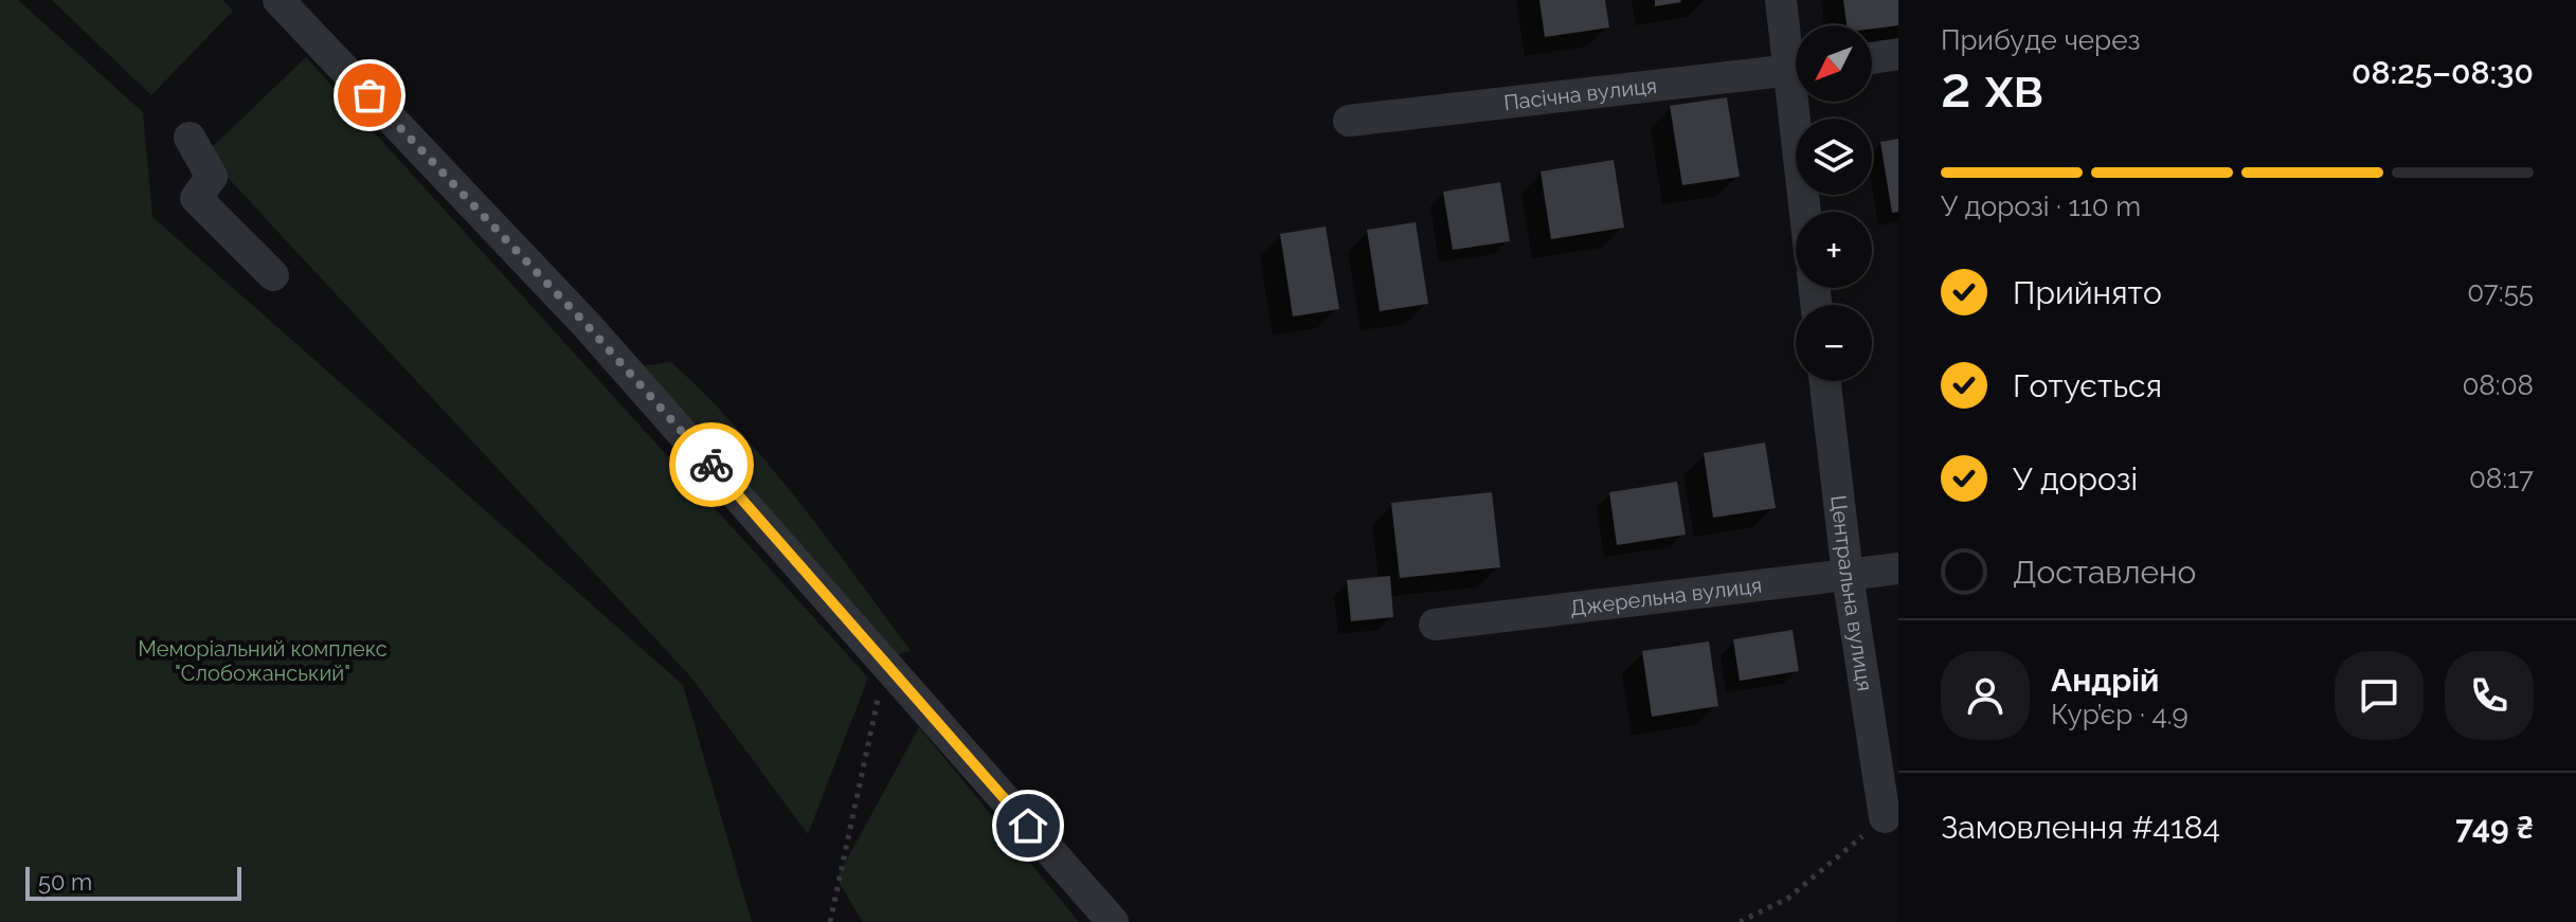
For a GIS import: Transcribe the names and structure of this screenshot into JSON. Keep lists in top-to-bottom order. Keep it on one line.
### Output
{"streets":{"street":["Пасічна вулиця","Центральна вулиця","Джерельна вулиця"]},"crossings":[["Центральна вулиця","Джерельна вулиця"]],"parks":["Меморіальний комплекс \"Слобожанський\""],"scale_bar":"50 m","north":"bottom left","page":{"heading":["2 хв","Прибуде через","08:25–08:30"],"panel":["Андрій","Кур’єр · 4.9","Замовлення #4184","749 ₴"],"map_buttons":["+","−"],"bar":"У дорозі · 110 m","list":[["Прийнято","07:55"],["Готується","08:08"],["У дорозі","08:17"],"Доставлено"],"scale":"50 m"}}
